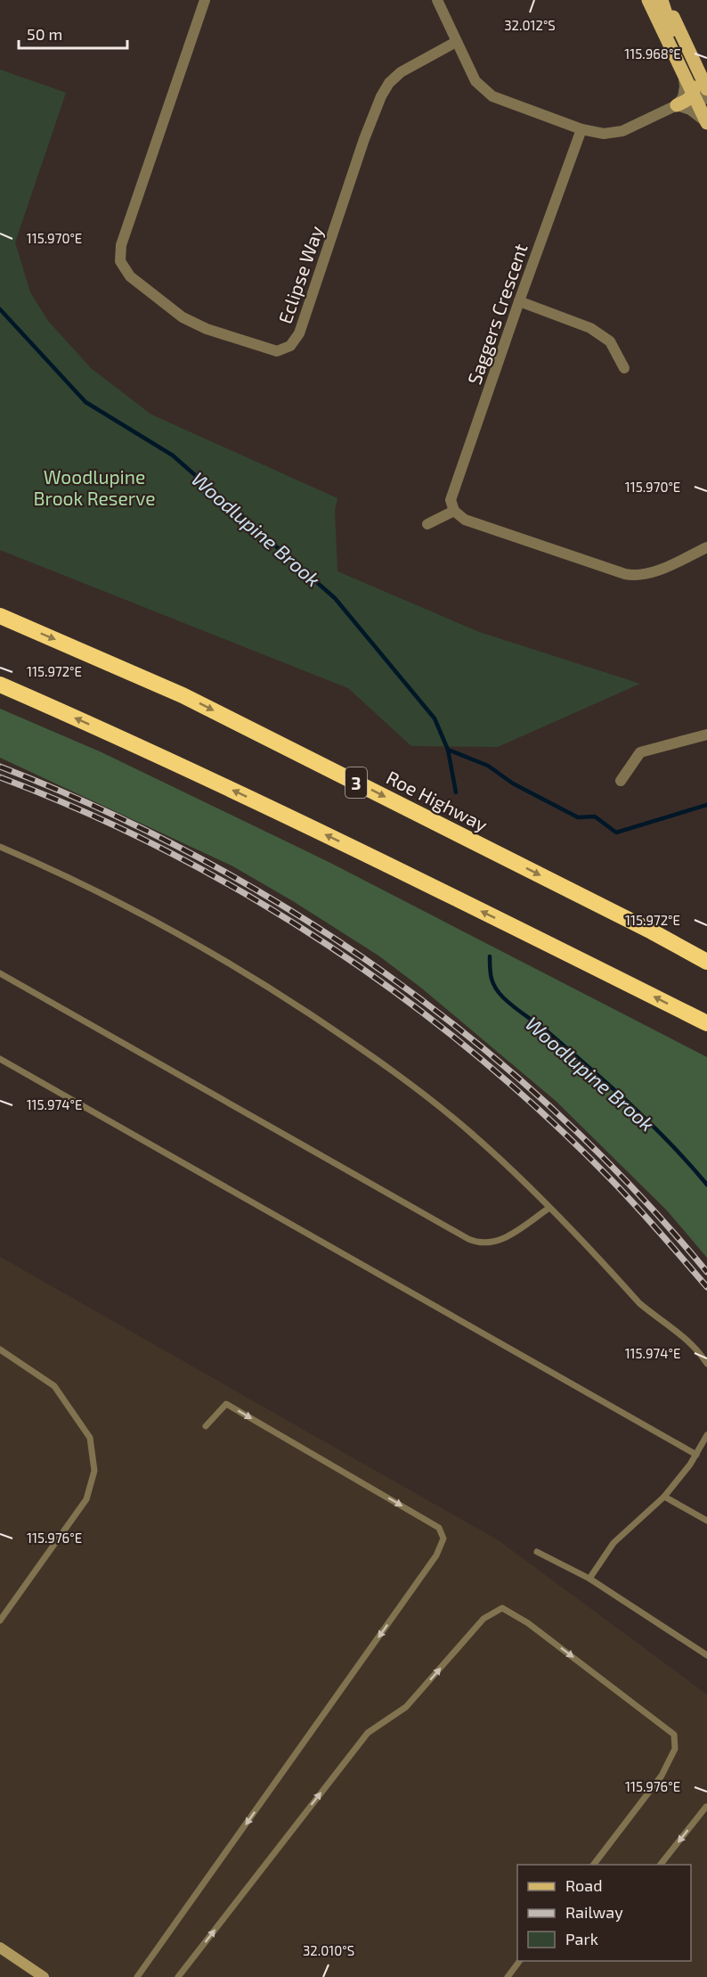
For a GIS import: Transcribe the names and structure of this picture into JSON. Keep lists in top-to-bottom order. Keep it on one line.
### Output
{"streets":{"highway":["3","Roe Highway"],"street":["Eclipse Way","Saggers Crescent"]},"water":["Woodlupine Brook"],"parks":["Woodlupine Brook Reserve"],"legend":["Road","Railway","Park"],"scale_bar":"50 m","coordinates":["32.012°S","115.968°E","115.970°E","115.972°E","115.974°E","115.976°E","32.010°S"]}
